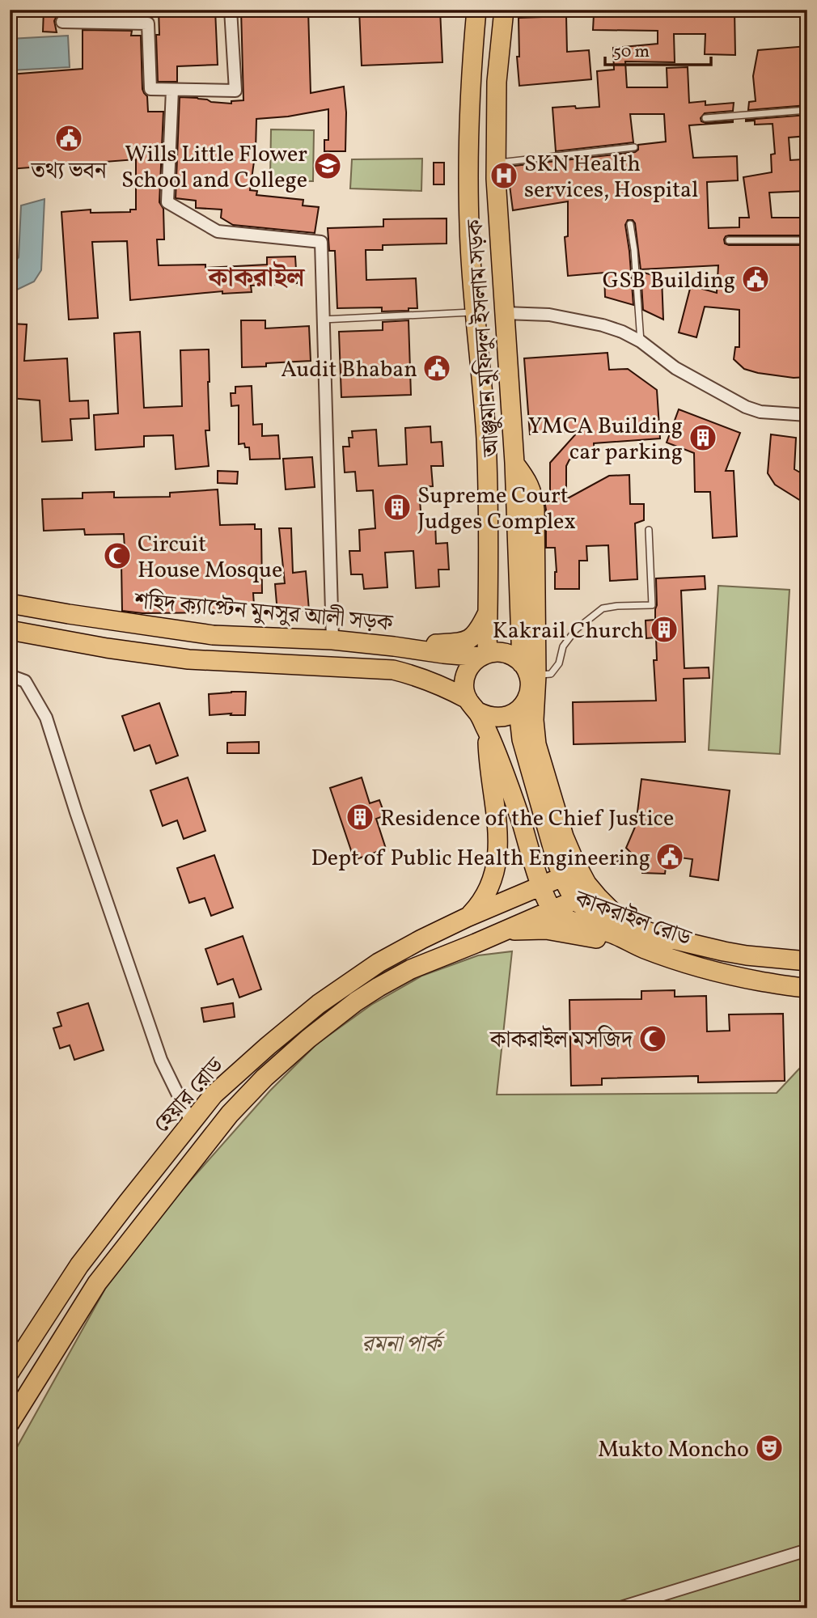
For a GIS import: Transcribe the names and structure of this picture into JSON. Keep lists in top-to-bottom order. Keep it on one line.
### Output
{"streets":{"main road":["আঞ্জুমান মুফিদুল ইসলাম সড়ক","শহিদ ক্যাপ্টেন মুনসুর আলী সড়ক","কাকরাইল রোড","হেয়ার রোড"]},"crossings":[["আঞ্জুমান মুফিদুল ইসলাম সড়ক","শহিদ ক্যাপ্টেন মুনসুর আলী সড়ক"],["আঞ্জুমান মুফিদুল ইসলাম সড়ক","কাকরাইল রোড"],["শহিদ ক্যাপ্টেন মুনসুর আলী সড়ক","কাকরাইল রোড"],["কাকরাইল রোড","হেয়ার রোড"]],"districts":["কাকরাইল"],"parks":["রমনা পার্ক"],"places":{"public building":["তথ্য ভবন","GSB Building","Audit Bhaban","Dept of Public Health Engineering"],"school or university":["Wills Little Flower School and College"],"hospital":["SKN Health services, Hospital"],"building":["YMCA Building car parking","Supreme Court Judges Complex","Kakrail Church","Residence of the Chief Justice"],"mosque":["Circuit House Mosque","কাকরাইল মসজিদ"],"theatre":["Mukto Moncho"]},"scale_bar":"50 m"}
